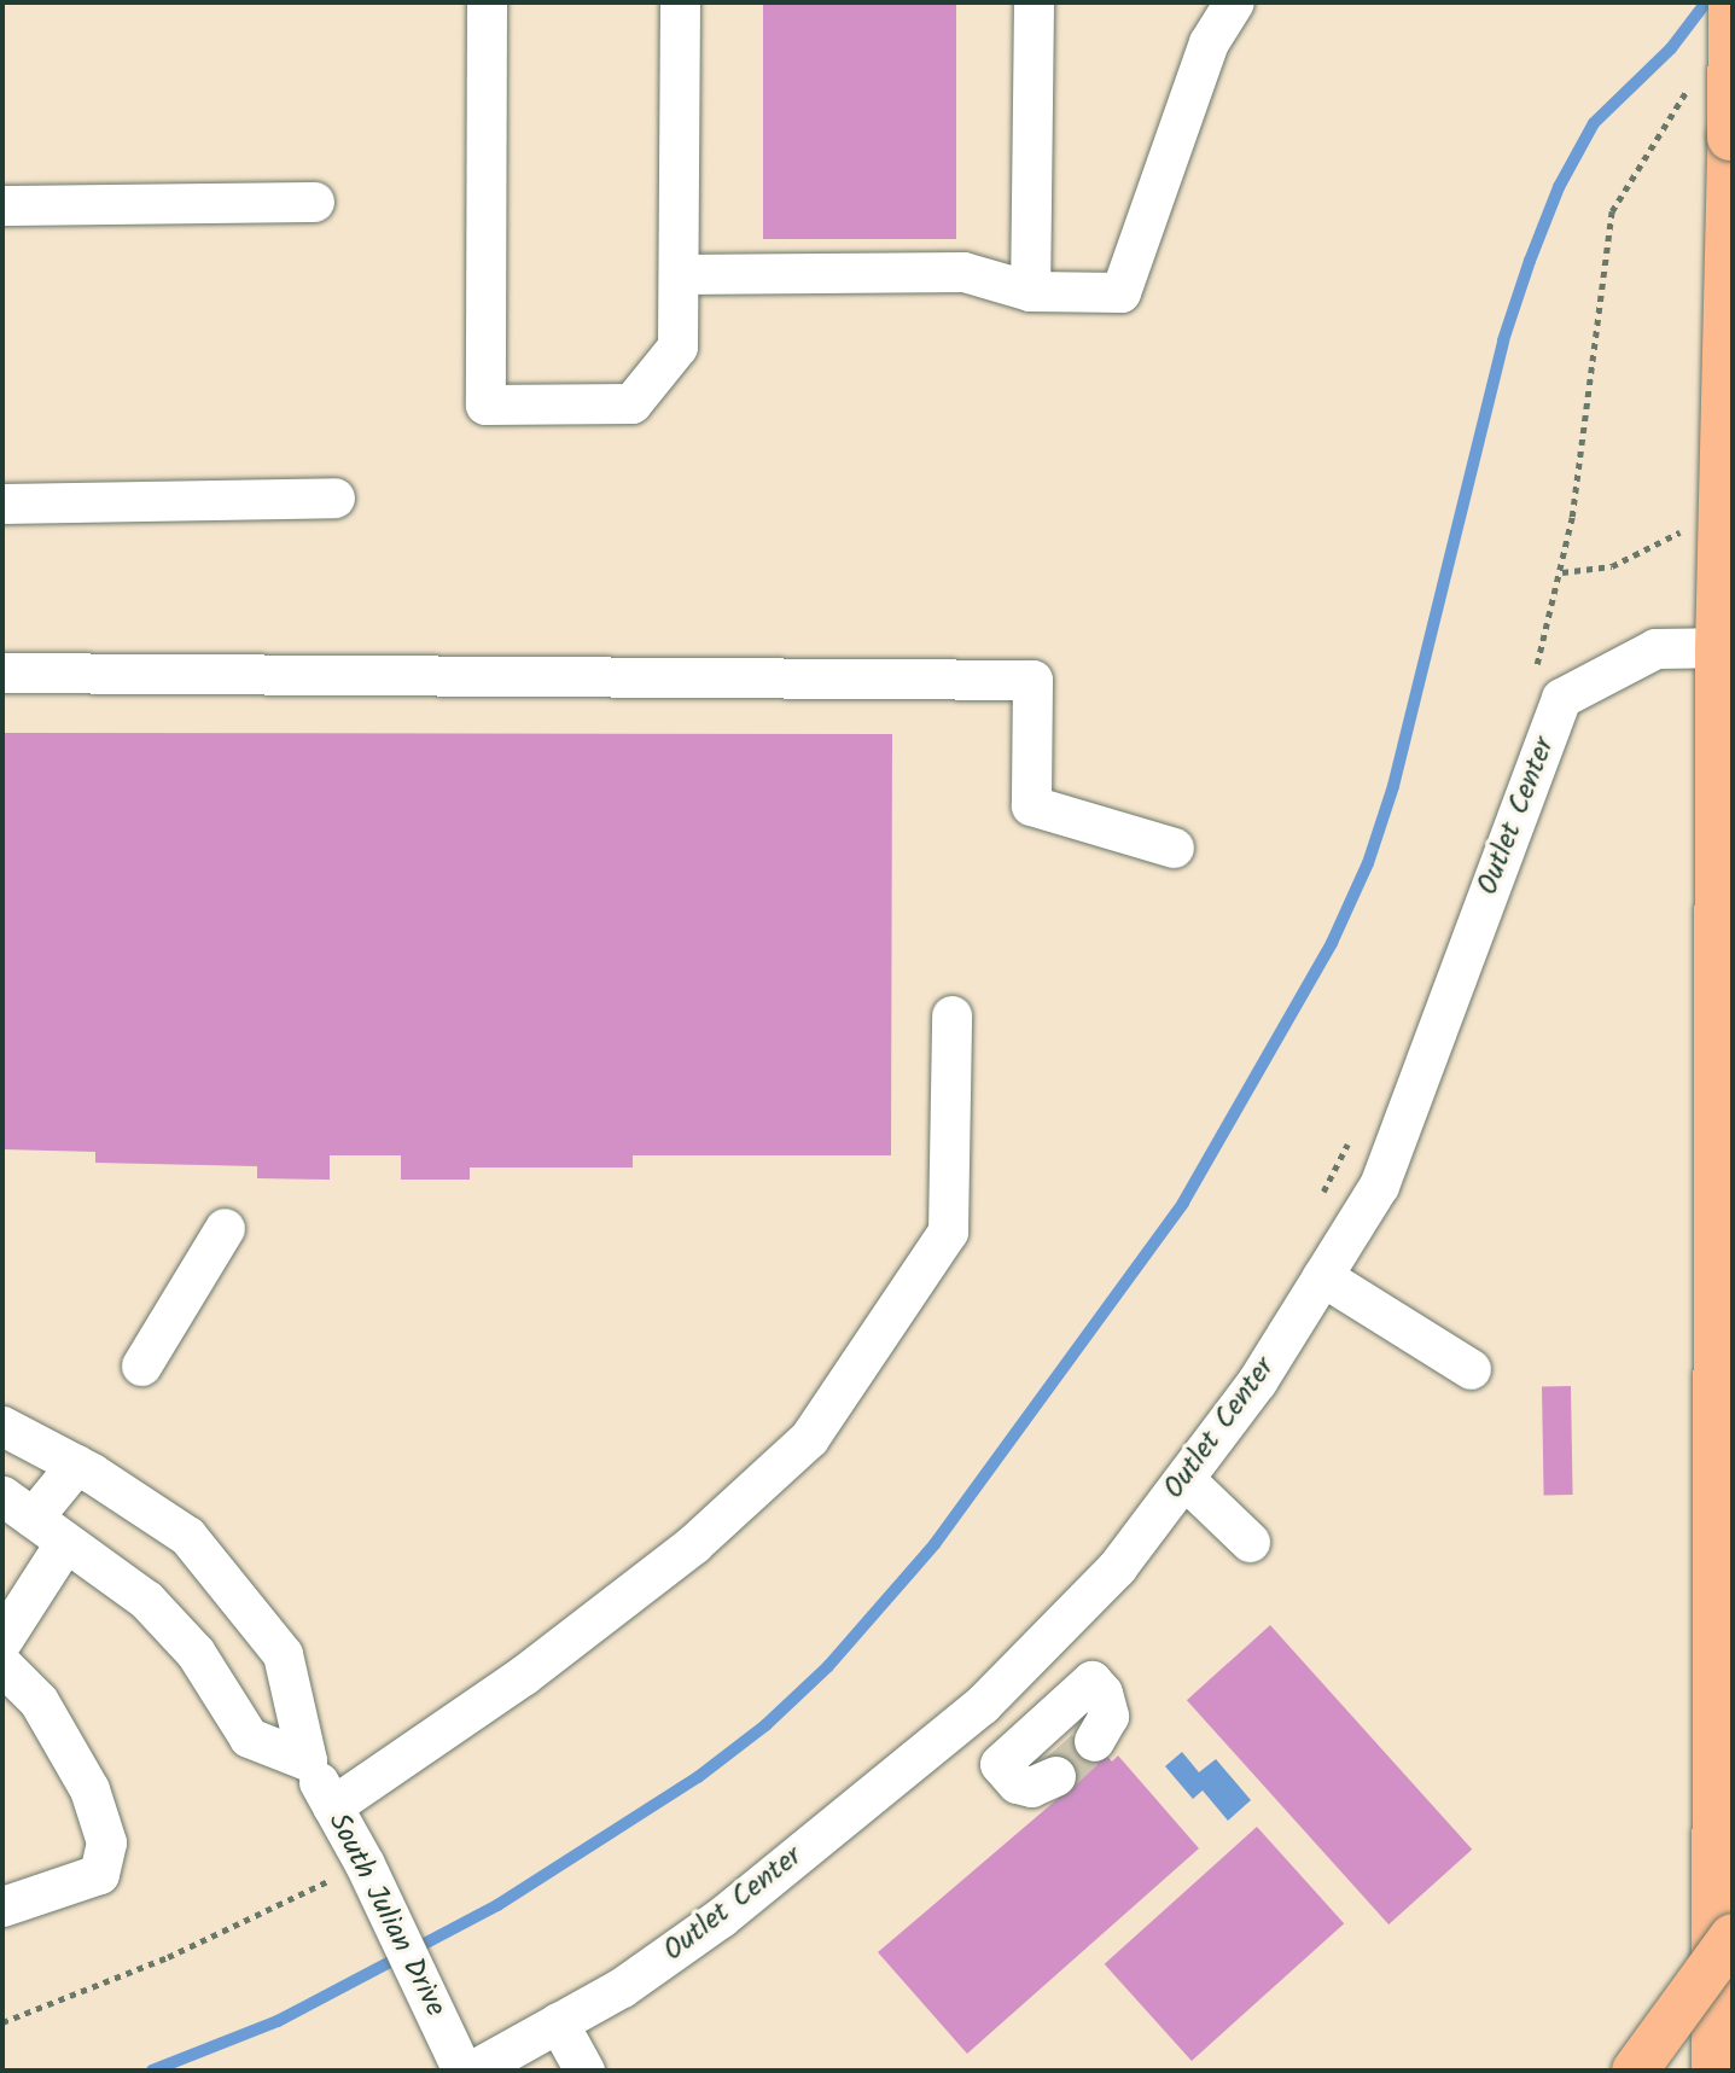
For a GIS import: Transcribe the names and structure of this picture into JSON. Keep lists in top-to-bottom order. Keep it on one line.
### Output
{"streets":{"street":["Outlet Center","South Julian Drive"]}}
